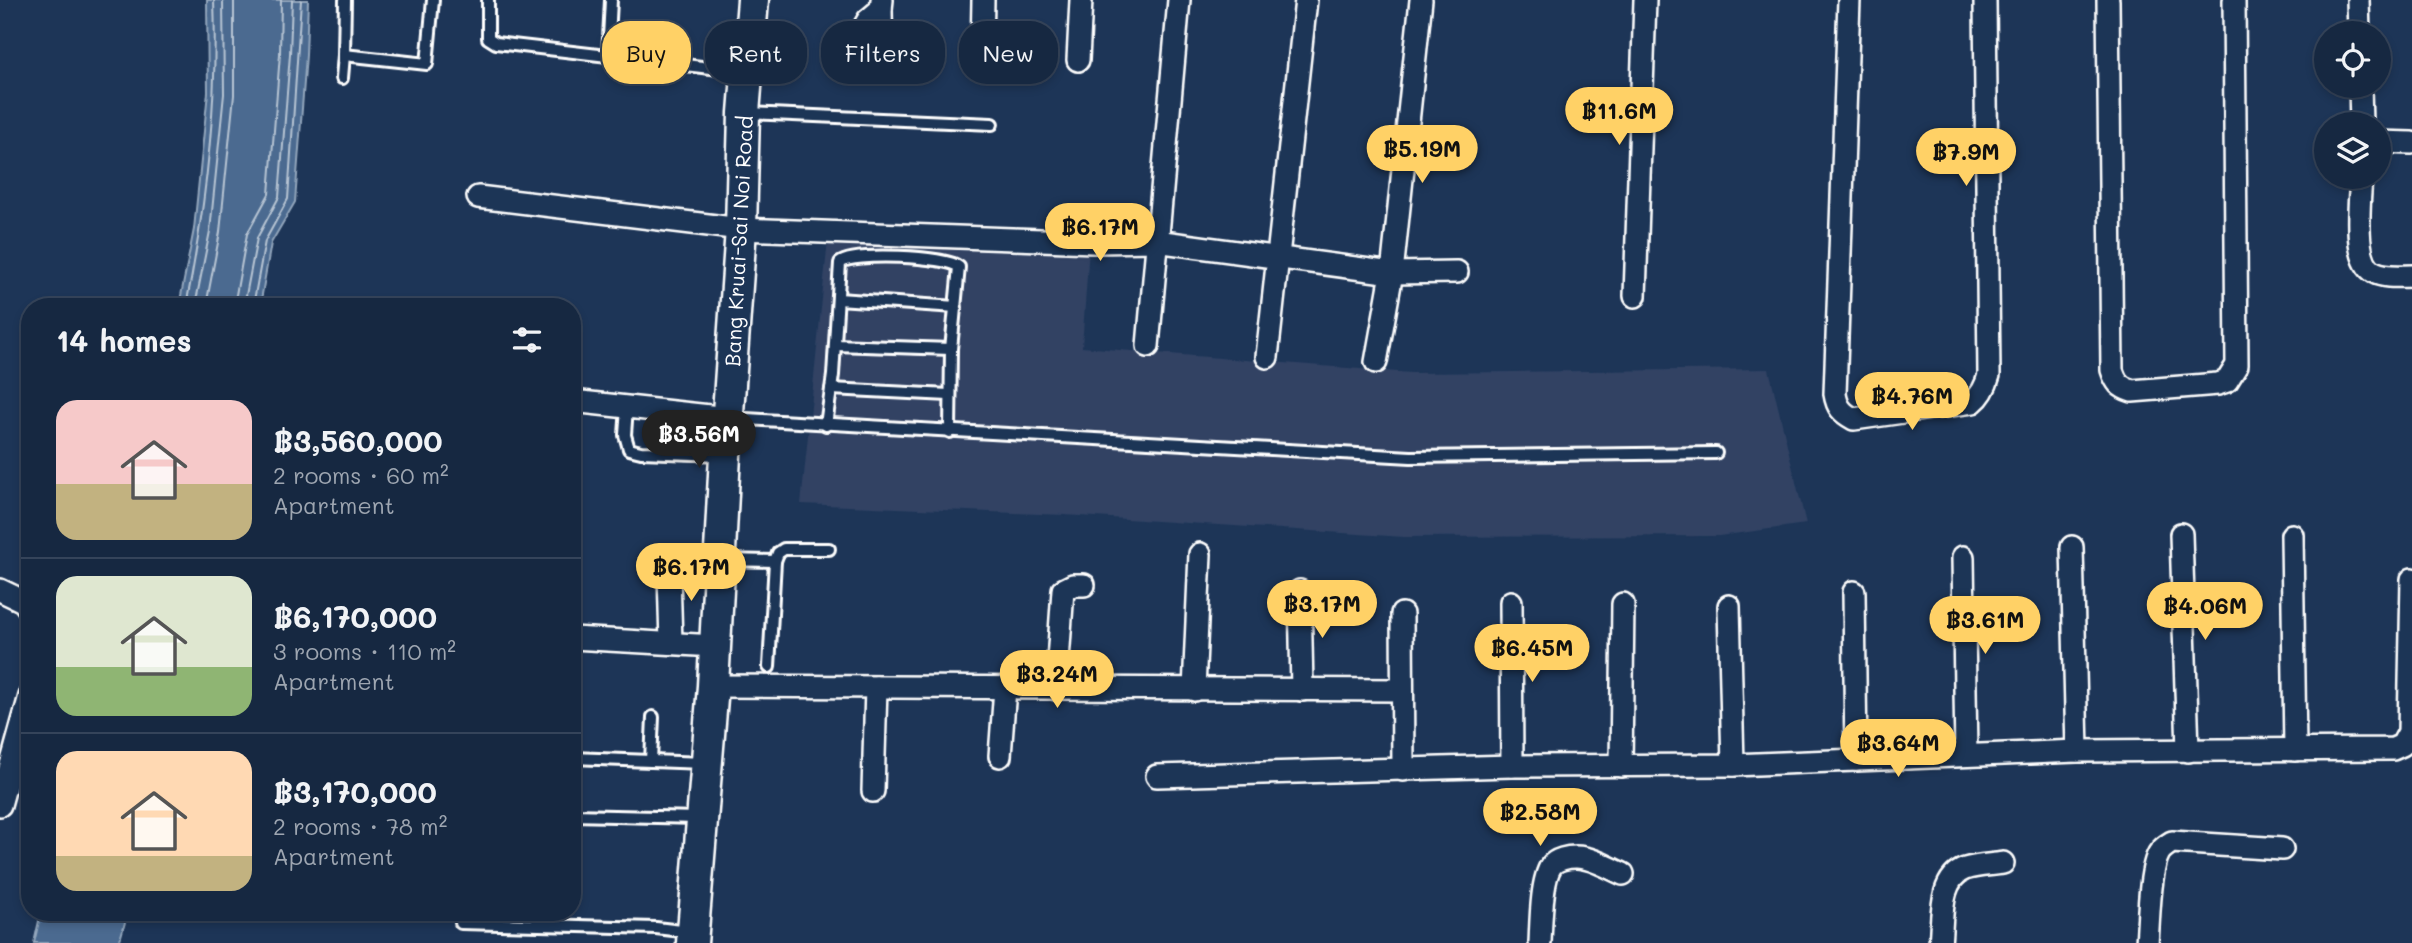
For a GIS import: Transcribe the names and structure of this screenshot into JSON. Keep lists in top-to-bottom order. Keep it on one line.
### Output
{"streets":{"main road":["Bang Kruai-Sai Noi Road"]},"page":{"chip":["Buy","Rent","Filters","New"],"price":["฿11.6M","฿5.19M","฿7.9M","฿6.17M","฿4.76M","฿3.56M","฿6.17M","฿3.17M","฿4.06M","฿3.61M","฿6.45M","฿3.24M","฿3.64M","฿2.58M"],"heading":"14 homes","list":[{"name":"฿3,560,000","note":"2 rooms · 60 m² · Apartment"},{"name":"฿6,170,000","note":"3 rooms · 110 m² · Apartment"},{"name":"฿3,170,000","note":"2 rooms · 78 m² · Apartment"}]}}
